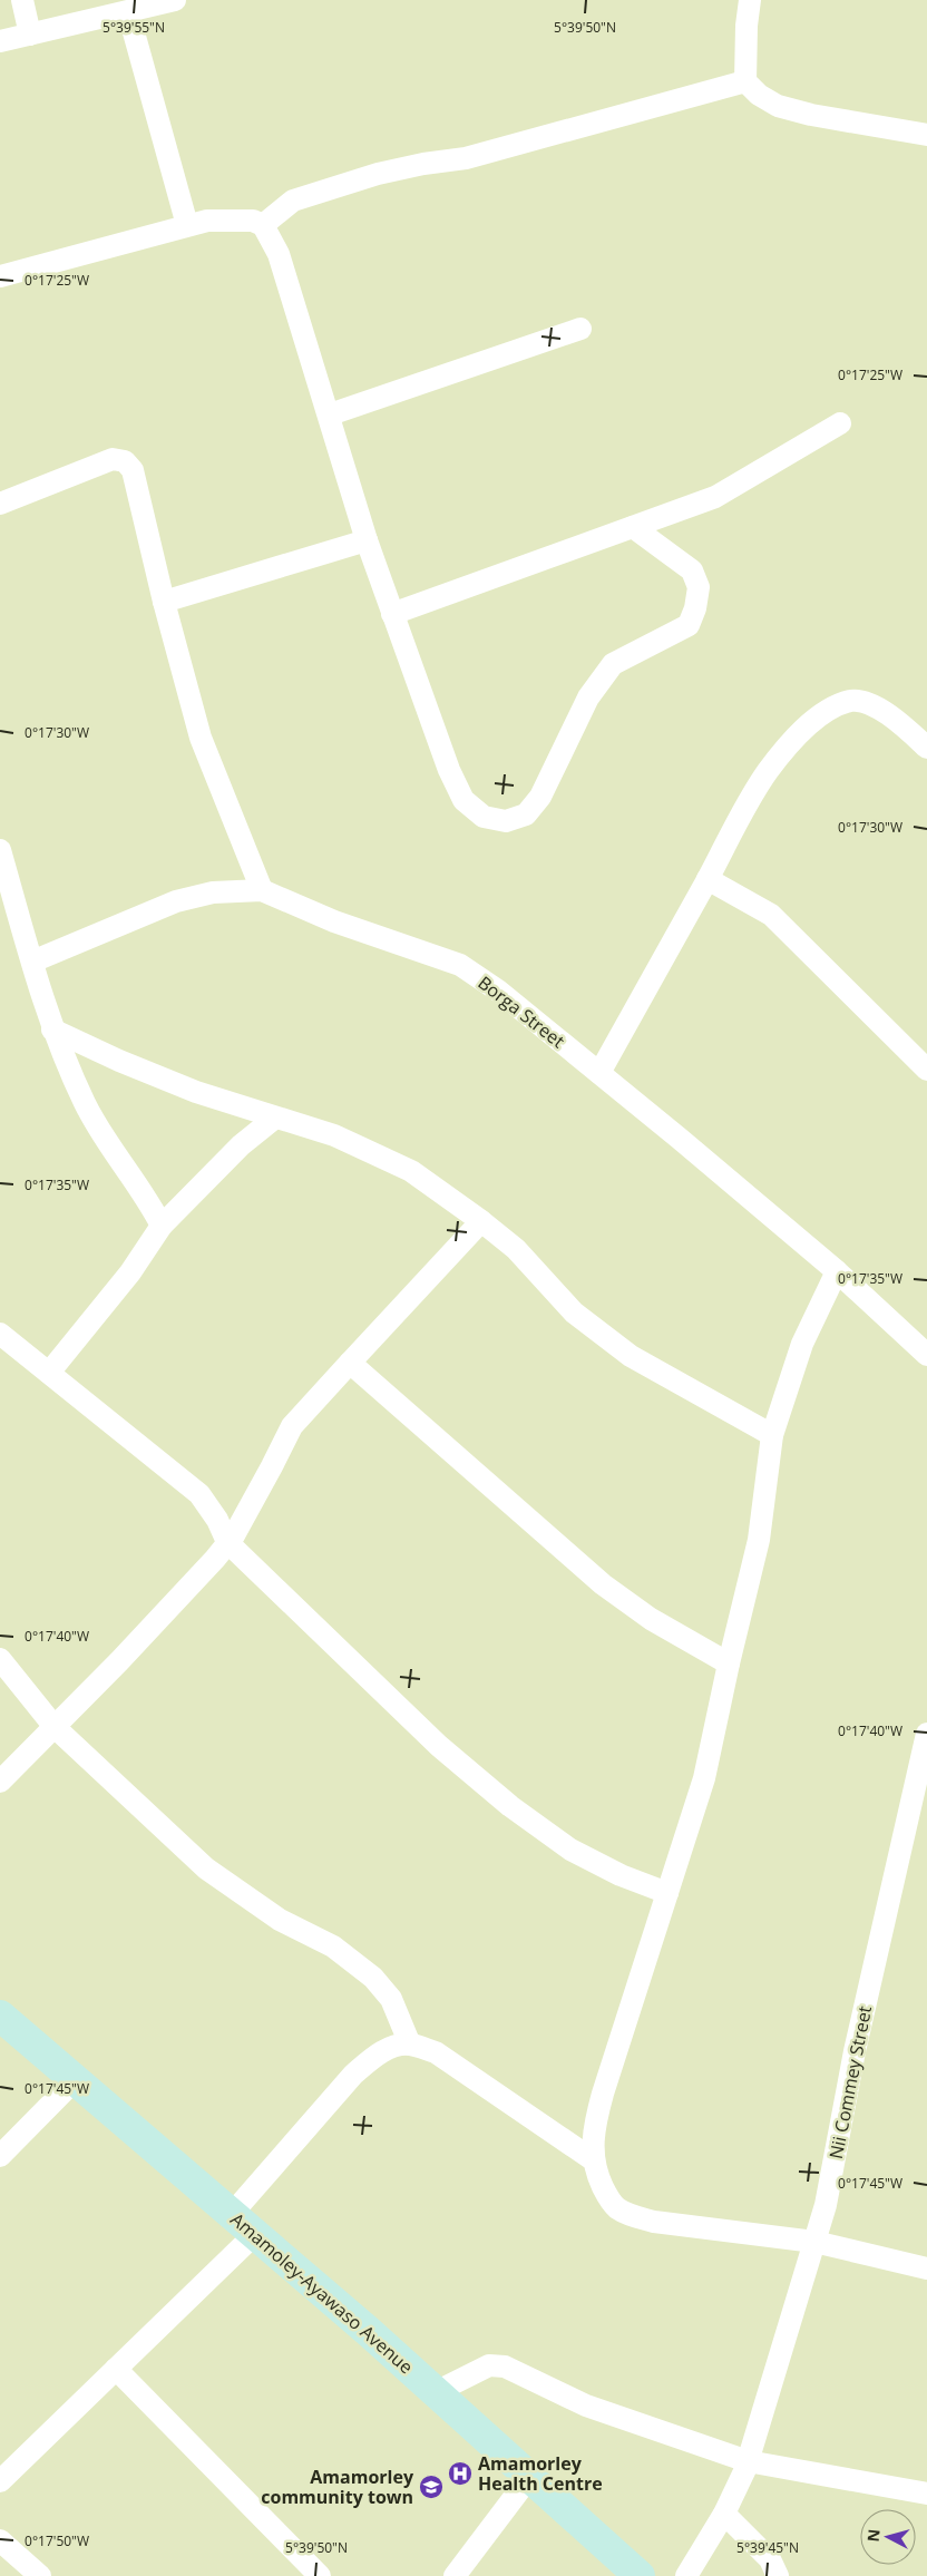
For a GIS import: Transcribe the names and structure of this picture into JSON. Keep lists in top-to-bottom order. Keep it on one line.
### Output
{"streets":{"street":["Borga Street","Nii Commey Street","Amamoley-Ayawaso Avenue"]},"places":{"hospital":["Amamorley Health Centre"],"school or university":["Amamorley community town"]},"north":"left","coordinates":["5°39'55\"N","5°39'50\"N","0°17'25\"W","0°17'30\"W","0°17'35\"W","0°17'40\"W","0°17'45\"W","0°17'50\"W","5°39'45\"N"]}
